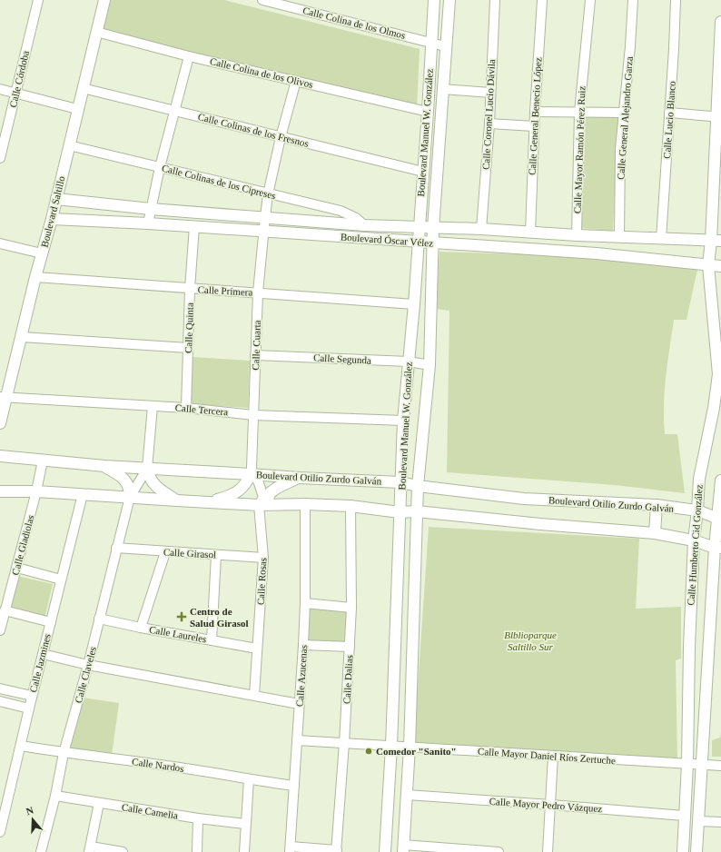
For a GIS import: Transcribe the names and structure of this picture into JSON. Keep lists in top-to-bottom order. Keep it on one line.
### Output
{"streets":{"street":["Calle Colina de los Olmos","Calle Colina de los Olivos","Calle Córdoba","Calle Coronel Lucio Dávila","Calle General Benecio López","Calle General Alejandro Garza","Calle Lucio Blanco","Calle Colinas de los Fresnos","Boulevard Manuel W. González","Calle Mayor Ramón Pérez Ruiz","Calle Colinas de los Cipreses","Boulevard Saltillo","Boulevard Óscar Vélez","Calle Primera","Calle Quinta","Calle Cuarta","Calle Segunda","Calle Tercera","Boulevard Otilio Zurdo Galván","Calle Gladiolas","Calle Humberto Cid González","Calle Girasol","Calle Rosas","Calle Laureles","Calle Jazmines","Calle Claveles","Calle Azucenas","Calle Dalias","Calle Mayor Daniel Ríos Zertuche","Calle Nardos","Calle Mayor Pedro Vázquez","Calle Camelia"]},"crossings":[["Calle Colina de los Olmos","Boulevard Manuel W. González"],["Calle Colina de los Olivos","Boulevard Manuel W. González"],["Calle Colina de los Olivos","Boulevard Saltillo"],["Calle Colina de los Olivos","Calle Cuarta"],["Calle Coronel Lucio Dávila","Boulevard Óscar Vélez"],["Calle General Benecio López","Boulevard Óscar Vélez"],["Calle General Alejandro Garza","Boulevard Óscar Vélez"],["Calle Lucio Blanco","Boulevard Óscar Vélez"],["Calle Colinas de los Fresnos","Boulevard Manuel W. González"],["Calle Colinas de los Fresnos","Boulevard Saltillo"],["Calle Colinas de los Fresnos","Calle Cuarta"],["Boulevard Manuel W. González","Boulevard Óscar Vélez"],["Boulevard Manuel W. González","Calle Primera"],["Boulevard Manuel W. González","Calle Segunda"],["Boulevard Manuel W. González","Calle Tercera"],["Boulevard Manuel W. González","Boulevard Otilio Zurdo Galván"],["Boulevard Manuel W. González","Calle Mayor Daniel Ríos Zertuche"],["Boulevard Manuel W. González","Calle Mayor Pedro Vázquez"],["Calle Mayor Ramón Pérez Ruiz","Boulevard Óscar Vélez"],["Calle Colinas de los Cipreses","Boulevard Saltillo"],["Calle Colinas de los Cipreses","Boulevard Óscar Vélez"],["Calle Colinas de los Cipreses","Calle Cuarta"],["Boulevard Saltillo","Boulevard Óscar Vélez"],["Boulevard Saltillo","Calle Primera"],["Boulevard Saltillo","Calle Tercera"],["Boulevard Óscar Vélez","Calle Quinta"],["Boulevard Óscar Vélez","Calle Cuarta"],["Boulevard Óscar Vélez","Calle Humberto Cid González"],["Calle Primera","Calle Quinta"],["Calle Primera","Calle Cuarta"],["Calle Quinta","Calle Tercera"],["Calle Cuarta","Calle Segunda"],["Calle Cuarta","Calle Tercera"],["Calle Cuarta","Boulevard Otilio Zurdo Galván"],["Calle Cuarta","Calle Rosas"],["Boulevard Otilio Zurdo Galván","Calle Gladiolas"],["Boulevard Otilio Zurdo Galván","Calle Humberto Cid González"],["Boulevard Otilio Zurdo Galván","Calle Rosas"],["Calle Humberto Cid González","Calle Mayor Daniel Ríos Zertuche"],["Calle Humberto Cid González","Calle Mayor Pedro Vázquez"],["Calle Girasol","Calle Rosas"],["Calle Girasol","Calle Claveles"],["Calle Rosas","Calle Laureles"],["Calle Laureles","Calle Claveles"],["Calle Jazmines","Calle Nardos"],["Calle Claveles","Calle Nardos"],["Calle Claveles","Calle Camelia"],["Calle Azucenas","Calle Dalias"],["Calle Azucenas","Calle Nardos"]],"parks":["Blblioparque Saltillo Sur"],"places":{"health":["Centro de Salud Girasol"],"other":["Comedor \"Sanito\""]},"north":"top"}
